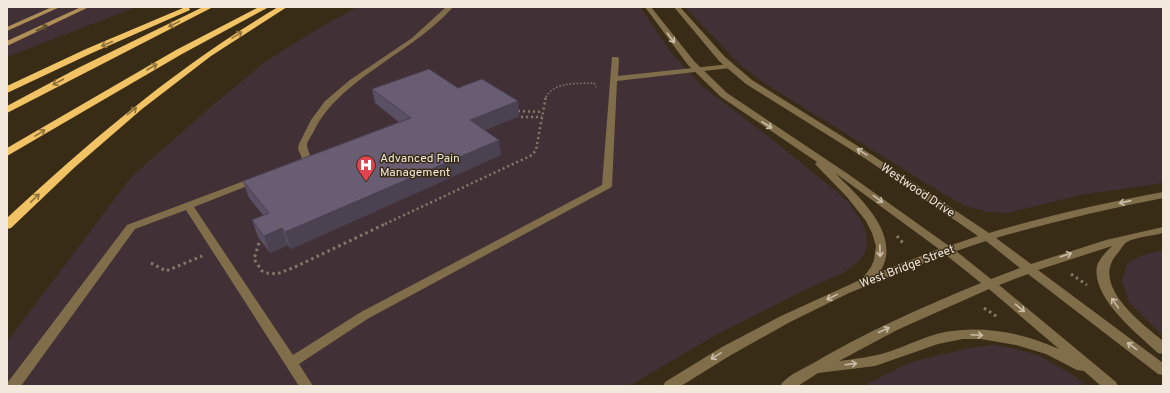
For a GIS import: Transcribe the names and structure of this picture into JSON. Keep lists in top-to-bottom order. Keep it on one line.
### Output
{"streets":{"street":["Westwood Drive","West Bridge Street"]},"crossings":[["Westwood Drive","West Bridge Street"]],"places":{"hospital":["Advanced Pain Management"]}}
